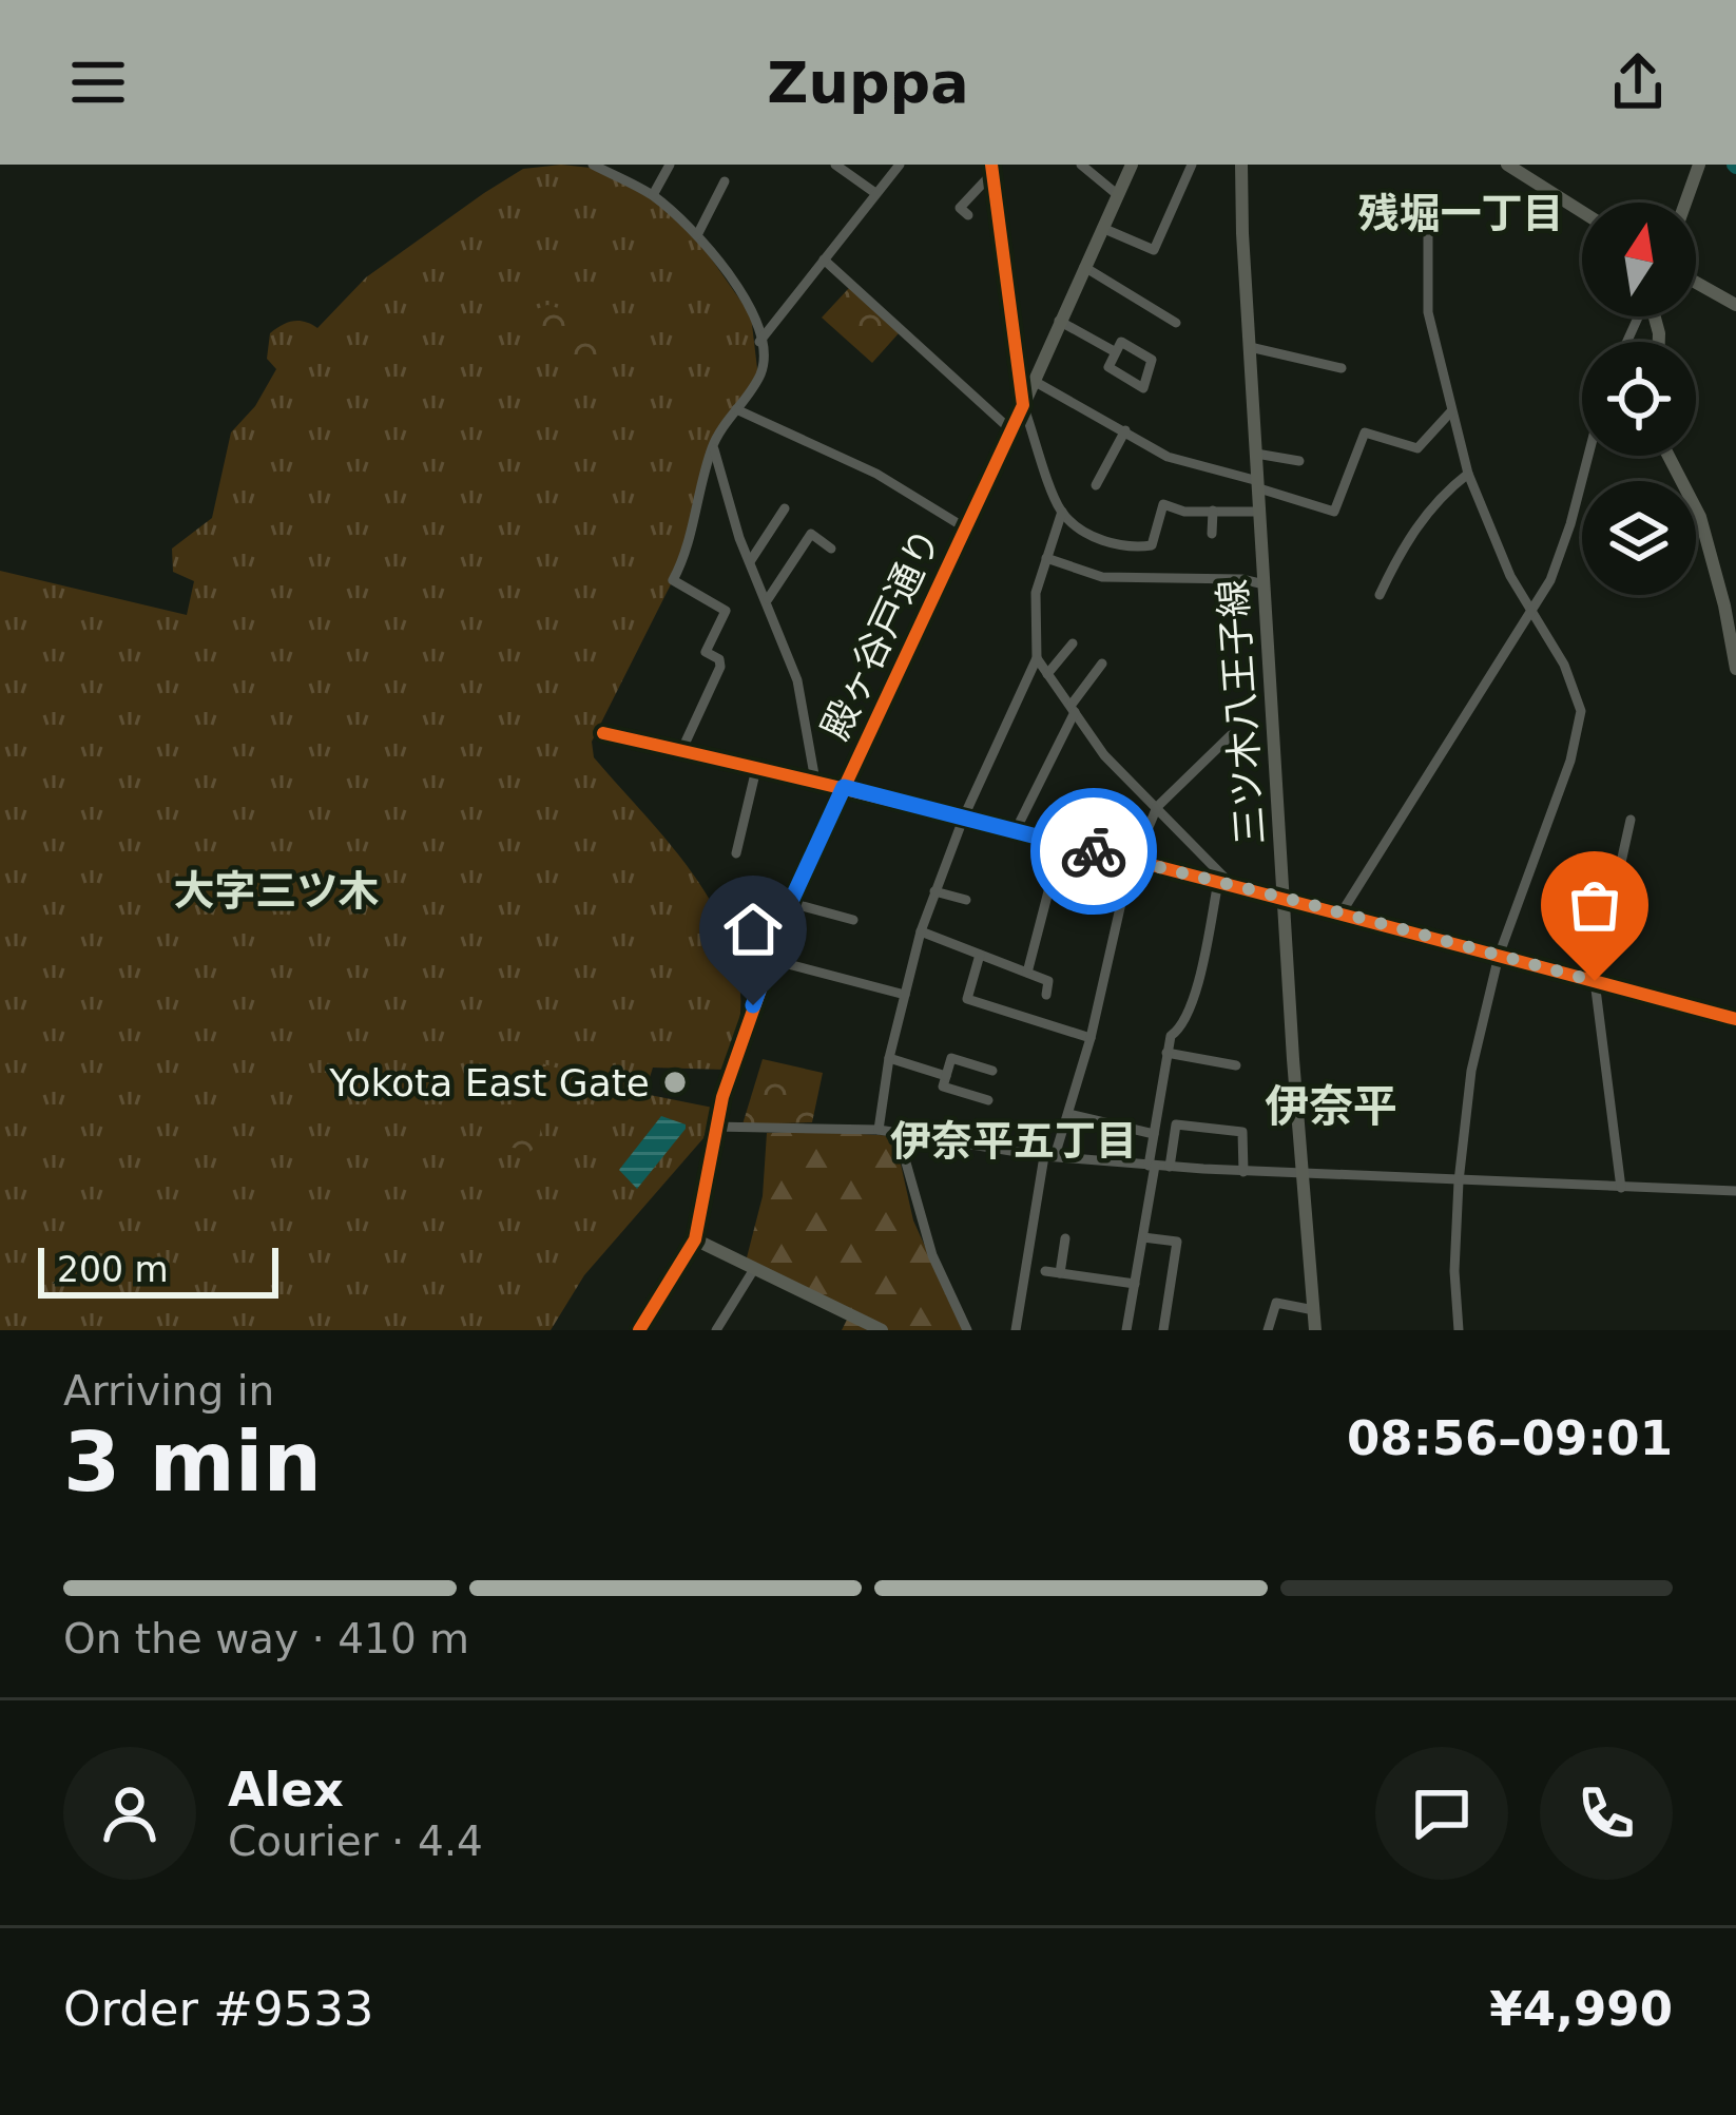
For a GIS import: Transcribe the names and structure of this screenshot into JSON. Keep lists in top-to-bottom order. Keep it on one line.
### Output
{"streets":{"street":["殿ヶ谷戸通り","三ツ木八王子線"]},"districts":["残堀一丁目","大字三ツ木","伊奈平","伊奈平五丁目"],"places":["Yokota East Gate"],"scale_bar":"200 m","north":"top","page":{"header":"Zuppa","scale":"200 m","heading":["3 min","Arriving in","08:56–09:01"],"panel":["Alex","Courier · 4.4","Order #9533","¥4,990"],"bar":"On the way · 410 m"}}
